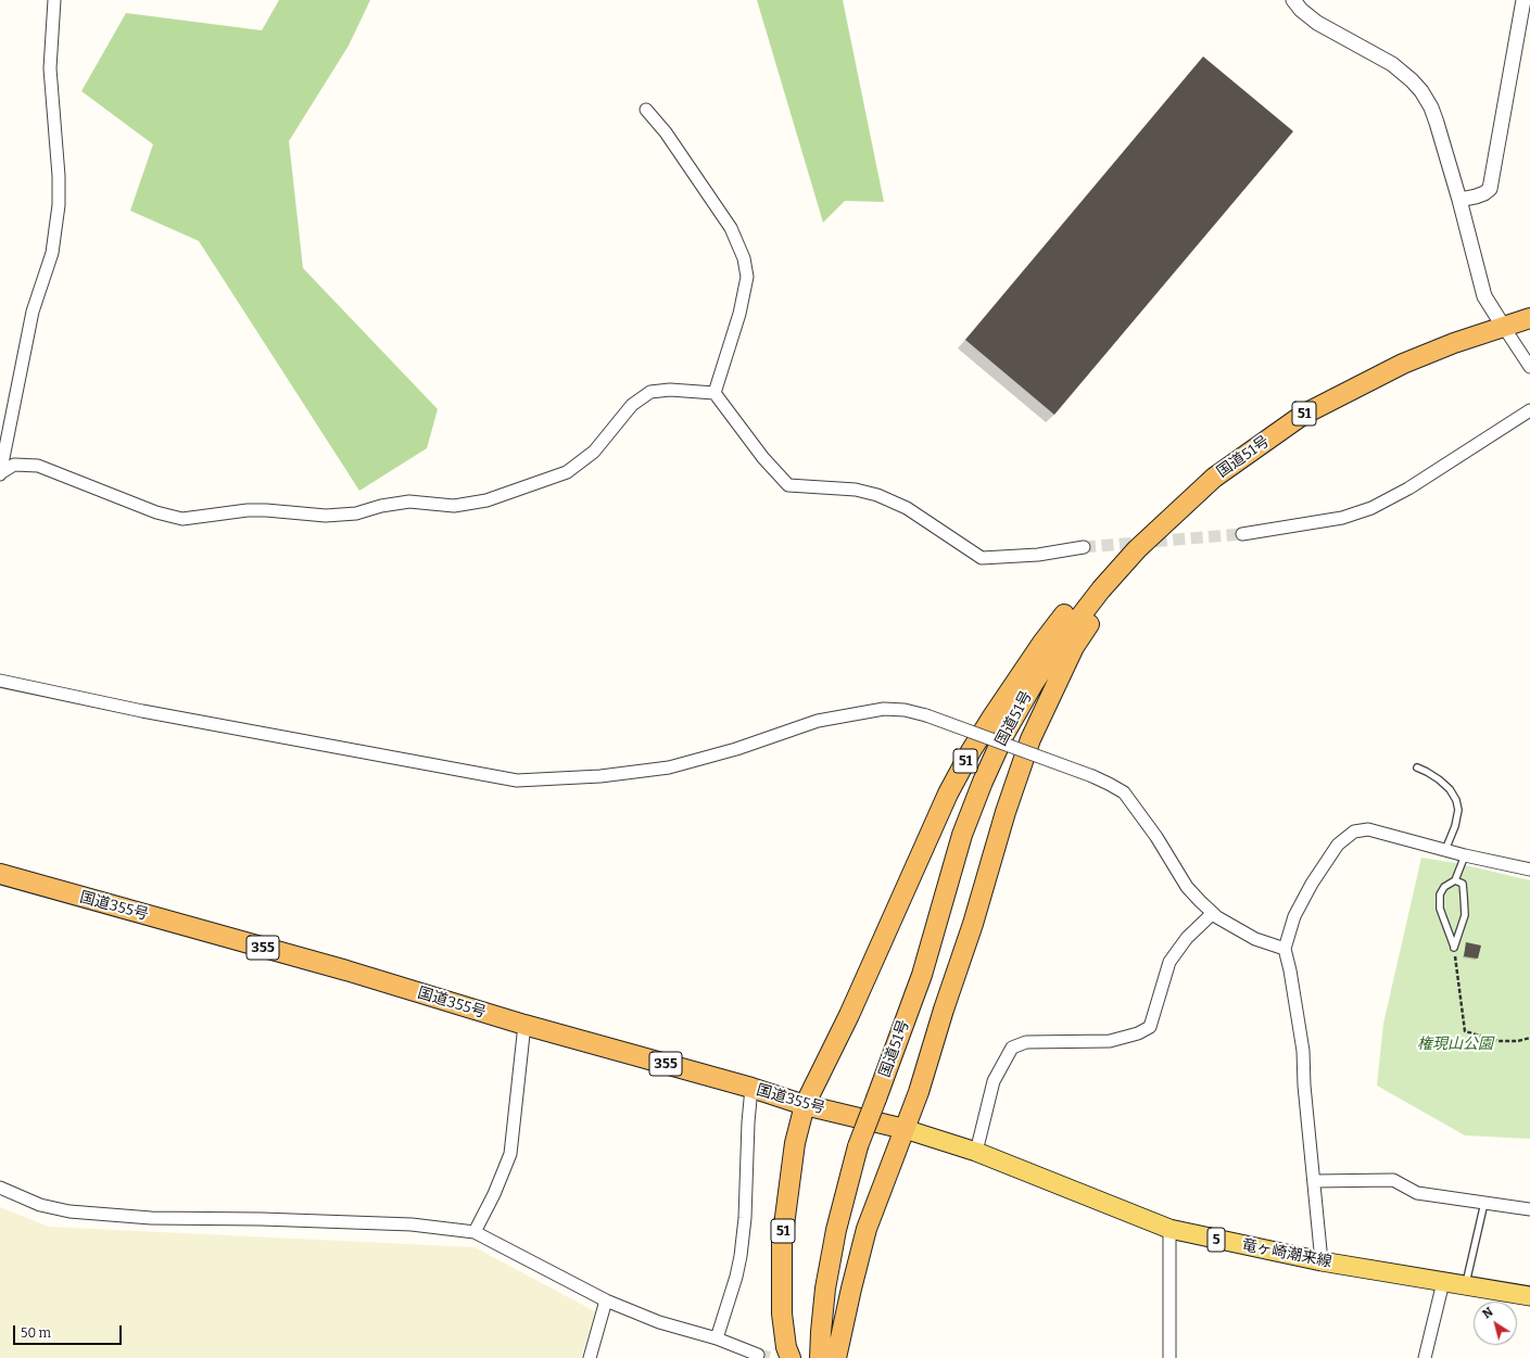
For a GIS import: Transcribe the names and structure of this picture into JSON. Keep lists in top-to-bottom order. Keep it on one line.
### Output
{"streets":{"highway":["51","国道51号","国道355号","355"],"main road":["5","竜ヶ崎潮来線"]},"crossings":[["51","国道51号"],["51","国道355号"],["51","竜ヶ崎潮来線"],["国道355号","竜ヶ崎潮来線"]],"parks":["権現山公園"],"scale_bar":"50 m","north":"top left"}
